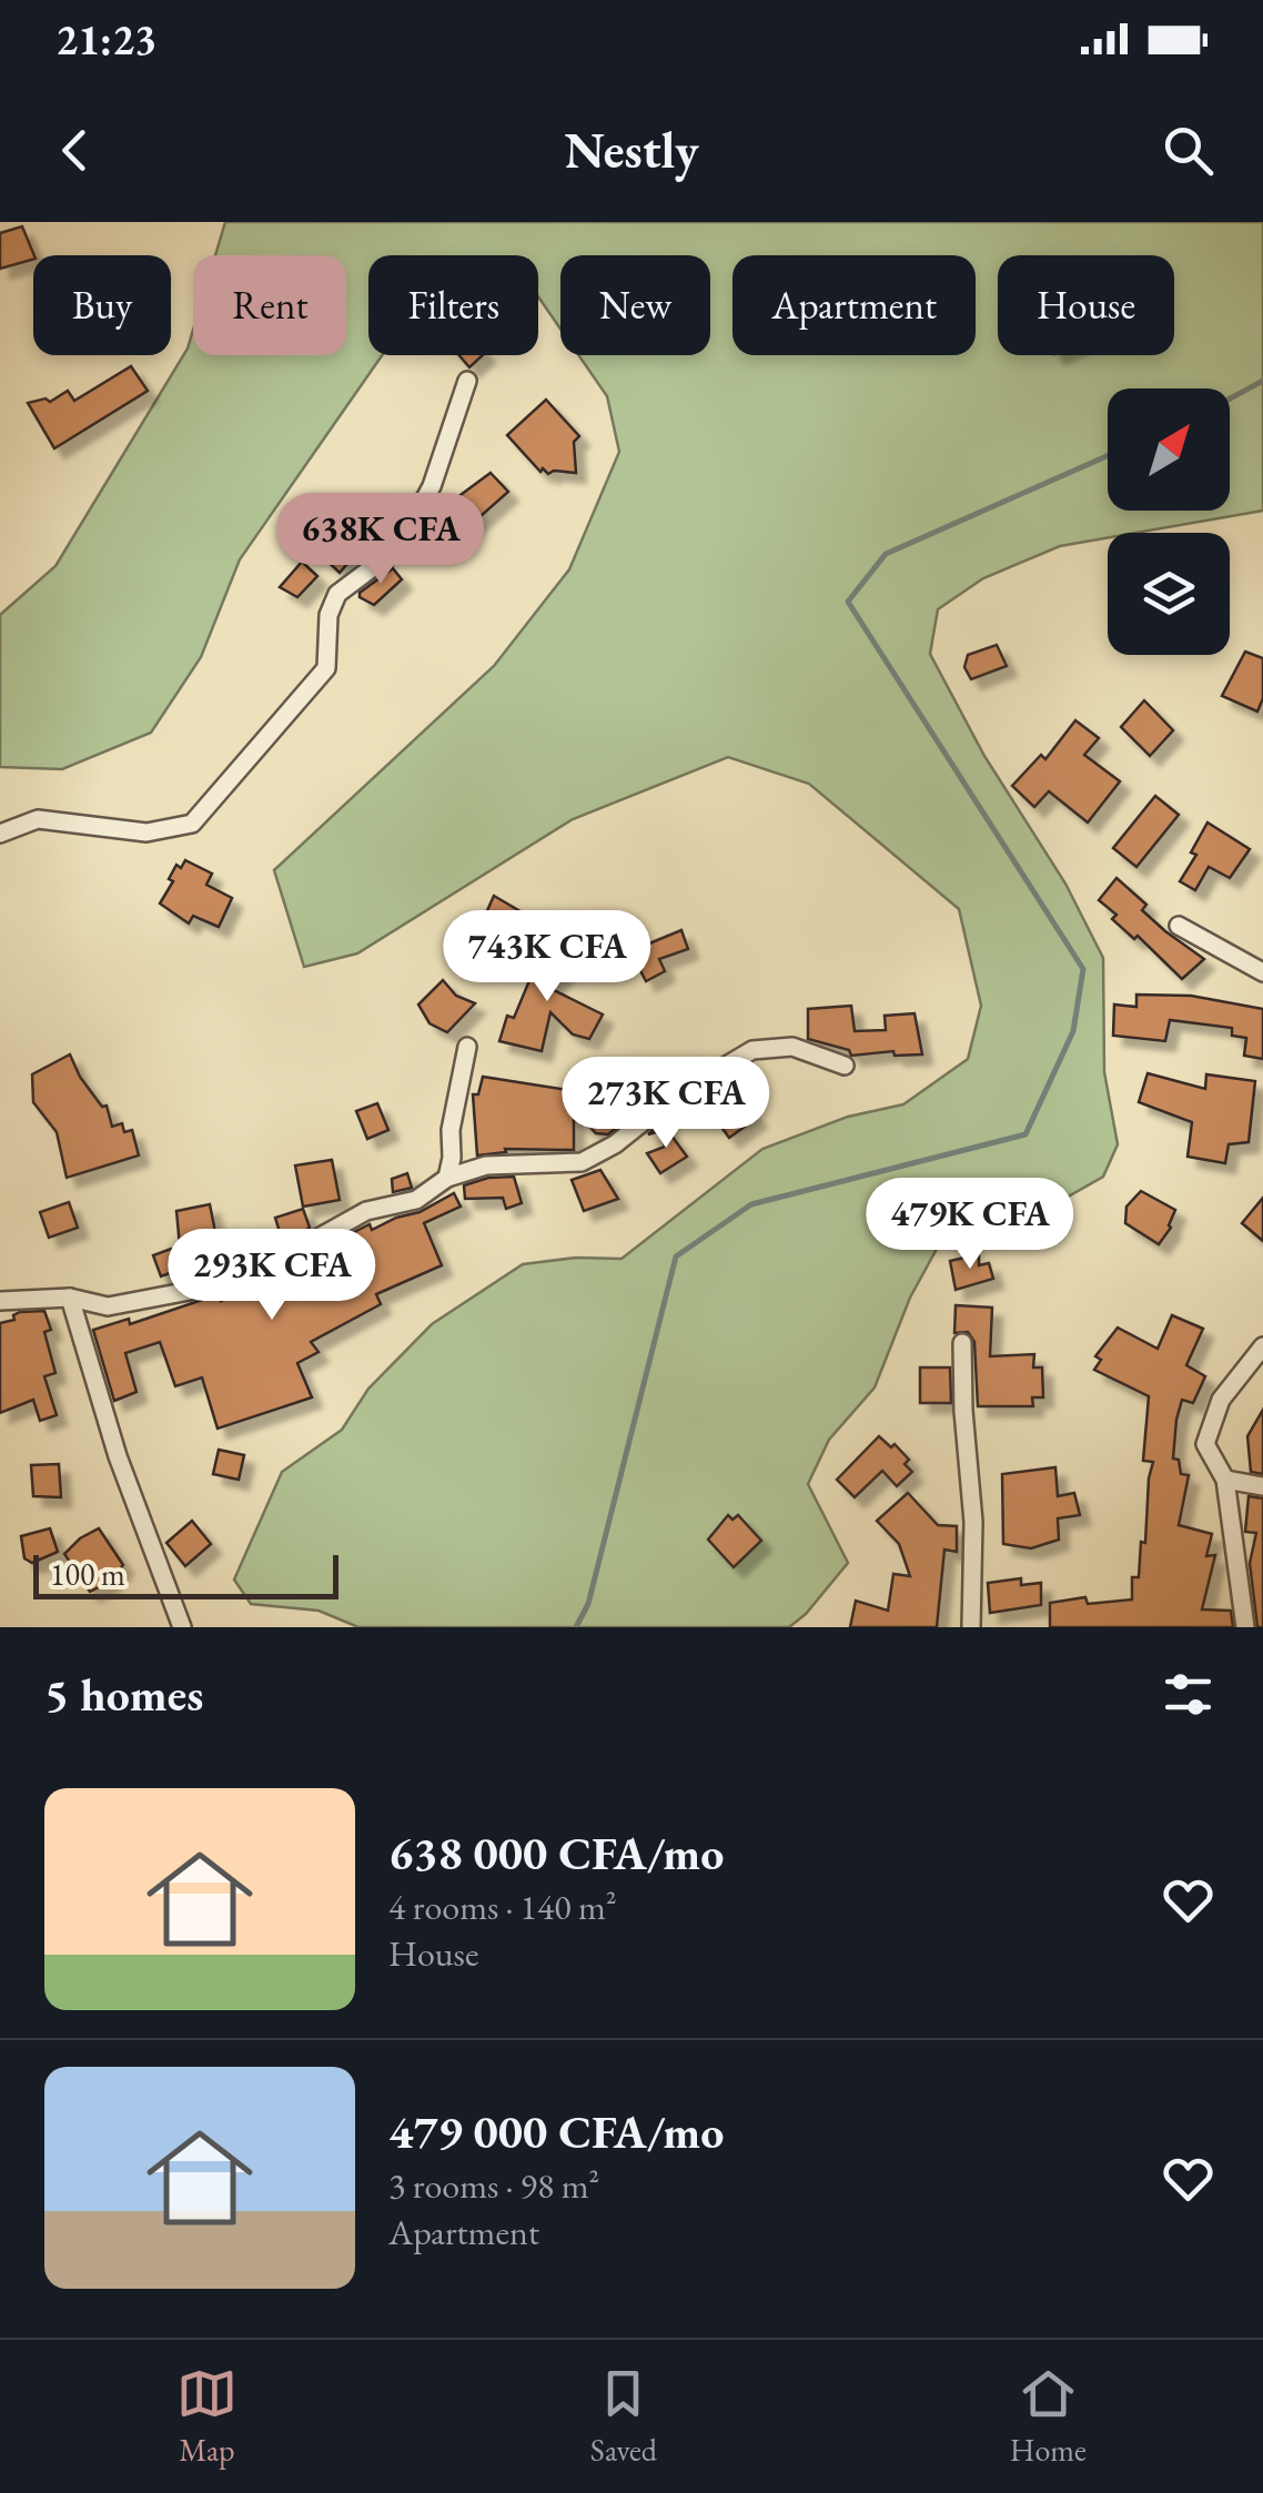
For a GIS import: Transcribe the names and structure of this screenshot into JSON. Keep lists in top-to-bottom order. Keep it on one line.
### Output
{"scale_bar":"100 m","north":"top right","page":{"status":"21:23","header":"Nestly","chip":["Buy","Rent","Filters","New","Apartment","House"],"price":["638K CFA","743K CFA","273K CFA","479K CFA","293K CFA"],"scale":"100 m","heading":"5 homes","list":[{"name":"638 000 CFA/mo","note":"4 rooms · 140 m² · House"},{"name":"479 000 CFA/mo","note":"3 rooms · 98 m² · Apartment"}],"tabs":["Map","Saved","Home"]}}
